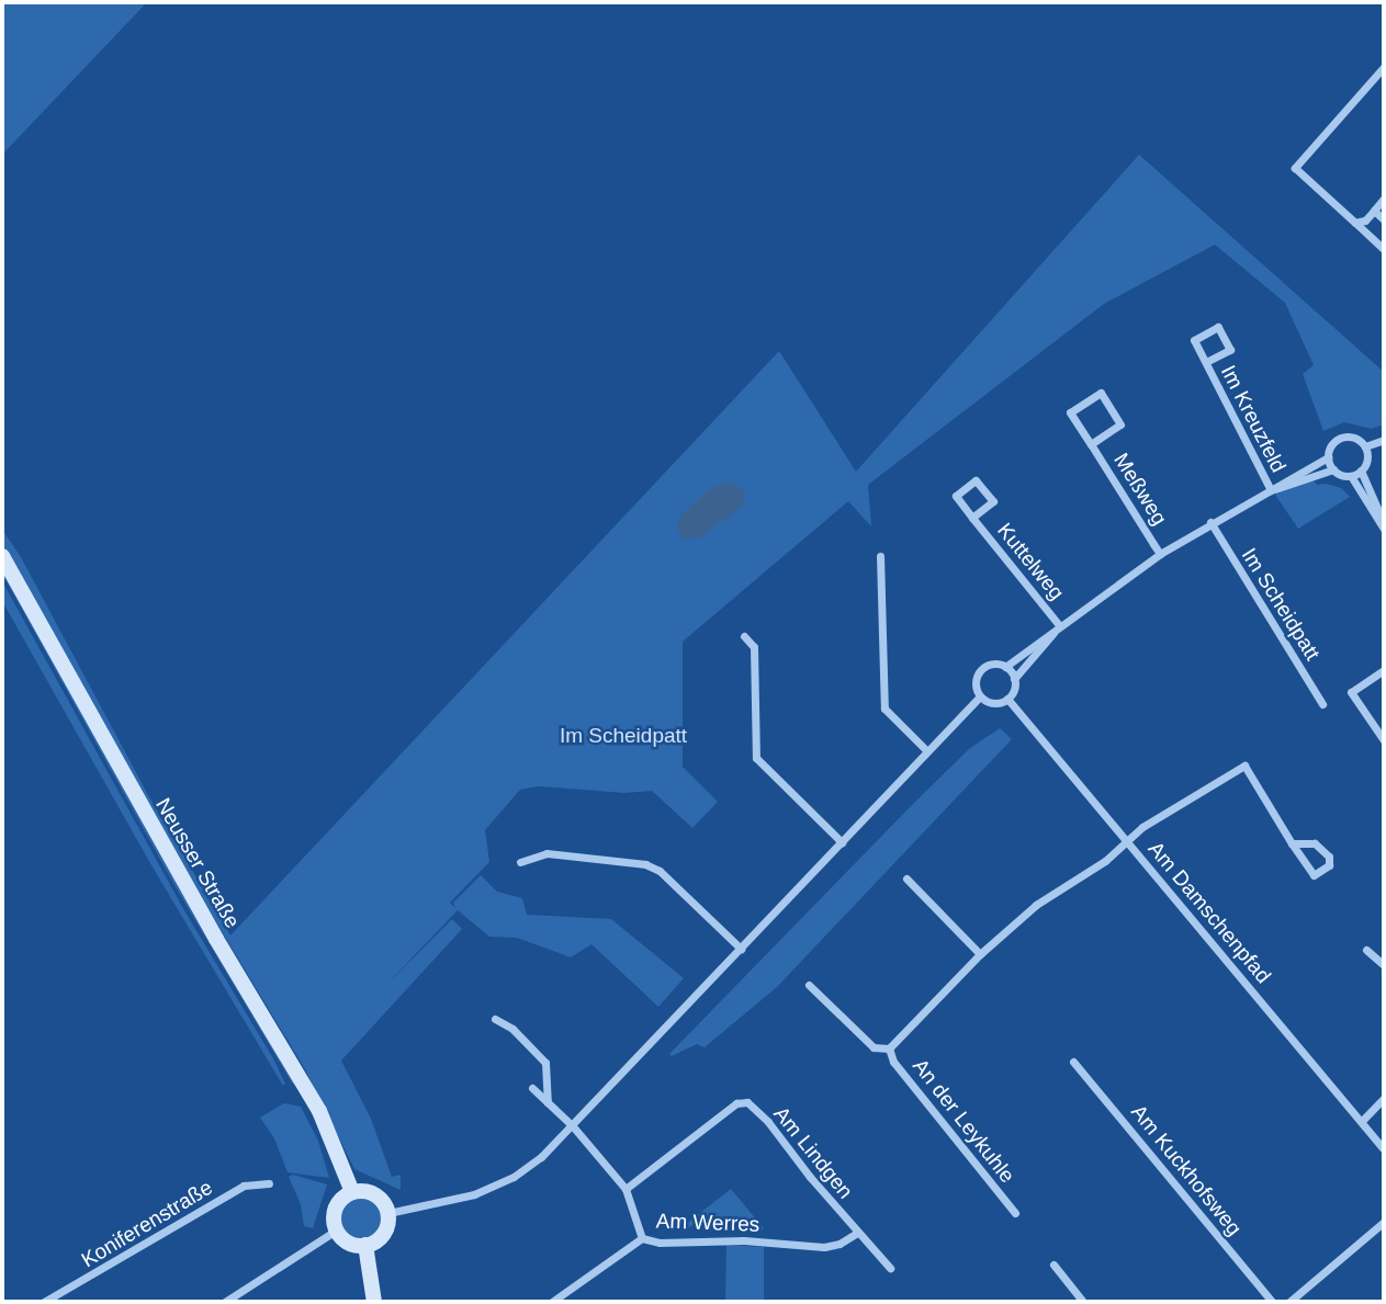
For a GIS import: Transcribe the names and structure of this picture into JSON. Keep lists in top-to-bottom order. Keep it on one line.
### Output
{"streets":{"main road":["Neusser Straße"],"street":["Im Kreuzfeld","Meßweg","Kuttelweg","Im Scheidpatt","Am Damschenpfad","An der Leykuhle","Am Lindgen","Am Kuckhofsweg","Am Werres","Koniferenstraße"]},"crossings":[["Am Damschenpfad","An der Leykuhle"],["Am Lindgen","Am Werres"]],"parks":["Im Scheidpatt"]}
